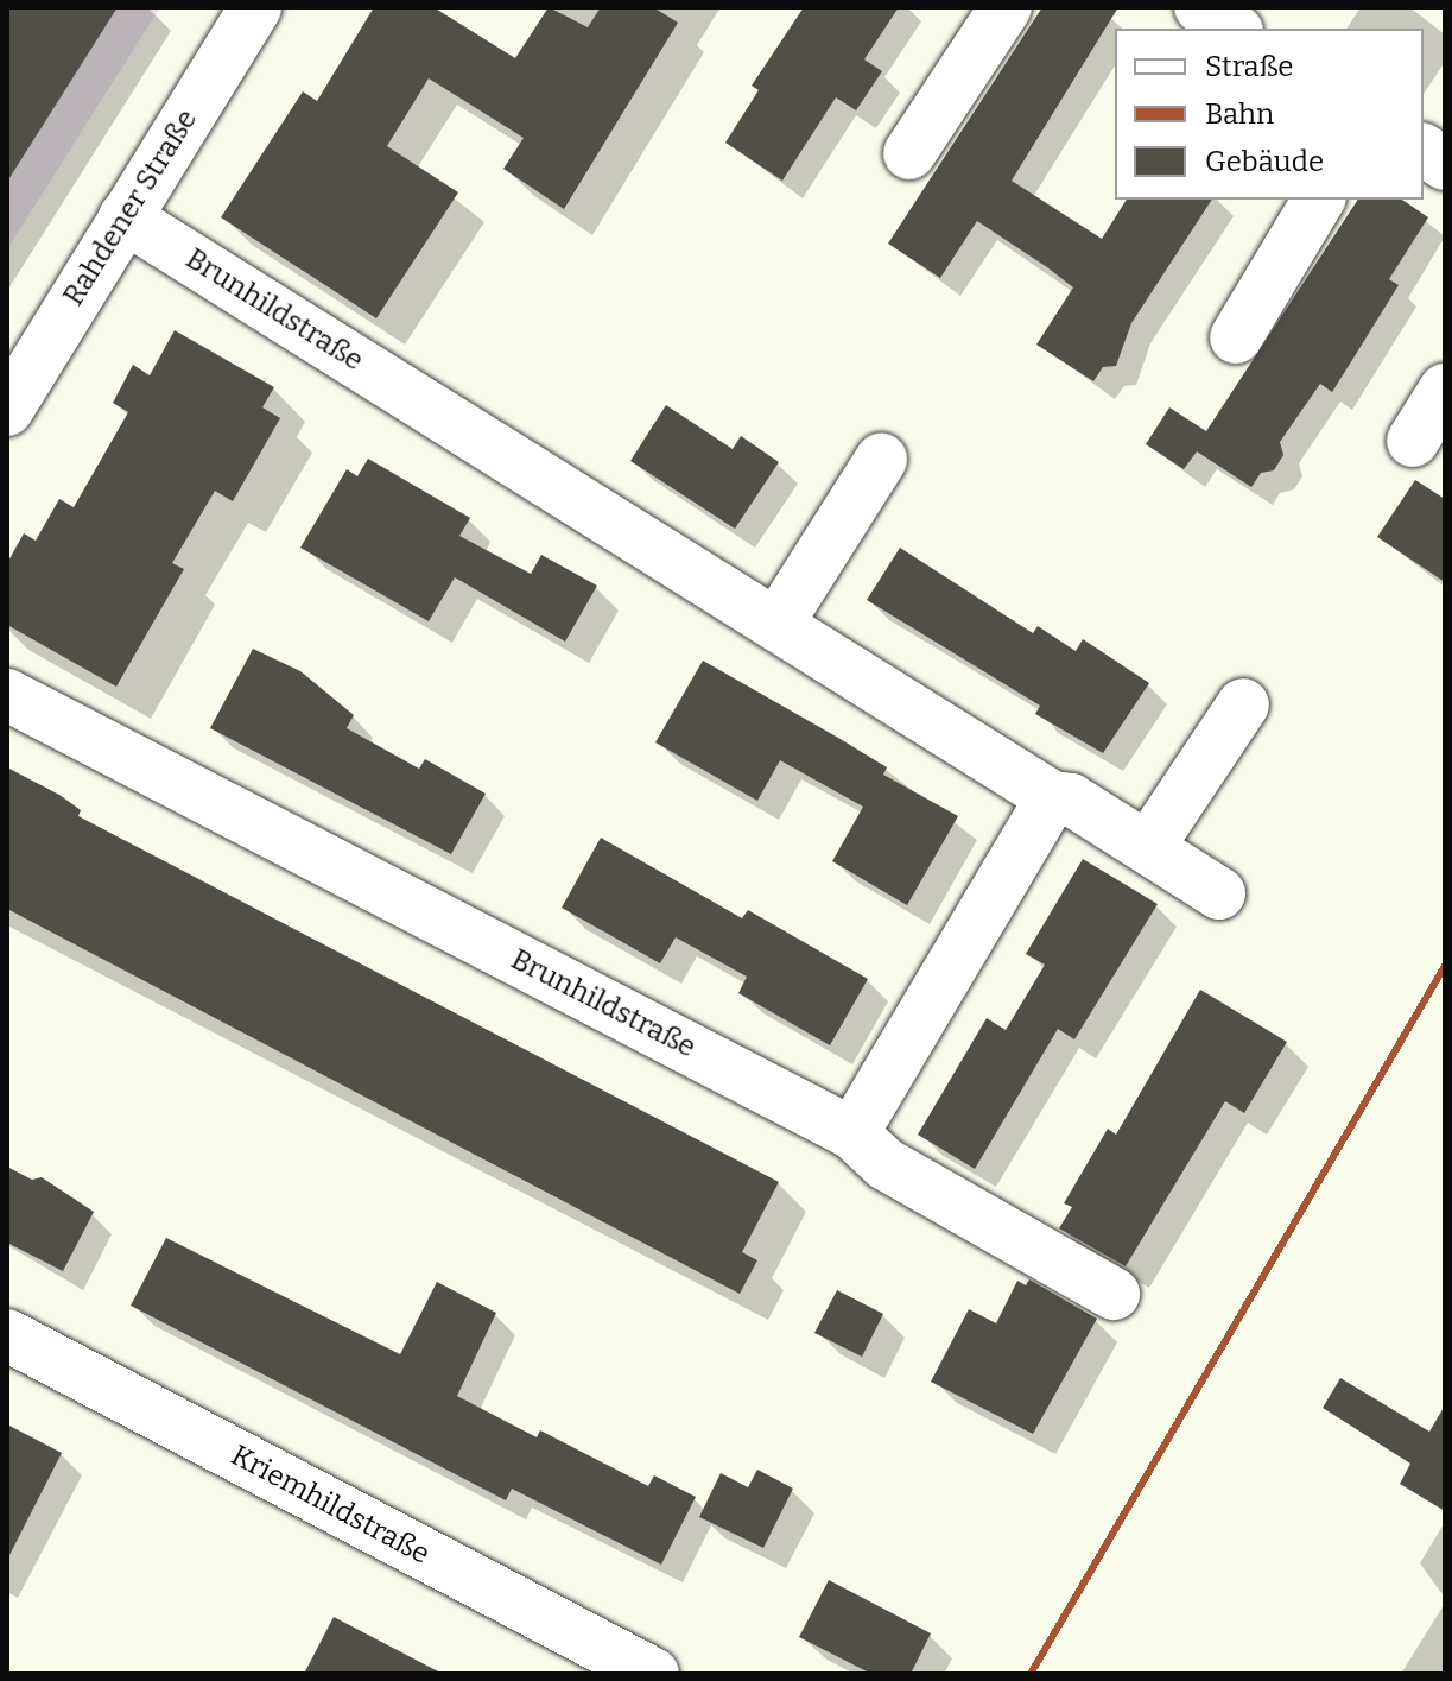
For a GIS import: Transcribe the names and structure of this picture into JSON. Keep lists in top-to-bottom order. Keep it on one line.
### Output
{"streets":{"street":["Rahdener Straße","Brunhildstraße","Kriemhildstraße"]},"crossings":[["Rahdener Straße","Brunhildstraße"]],"legend":["Straße","Bahn","Gebäude"]}
